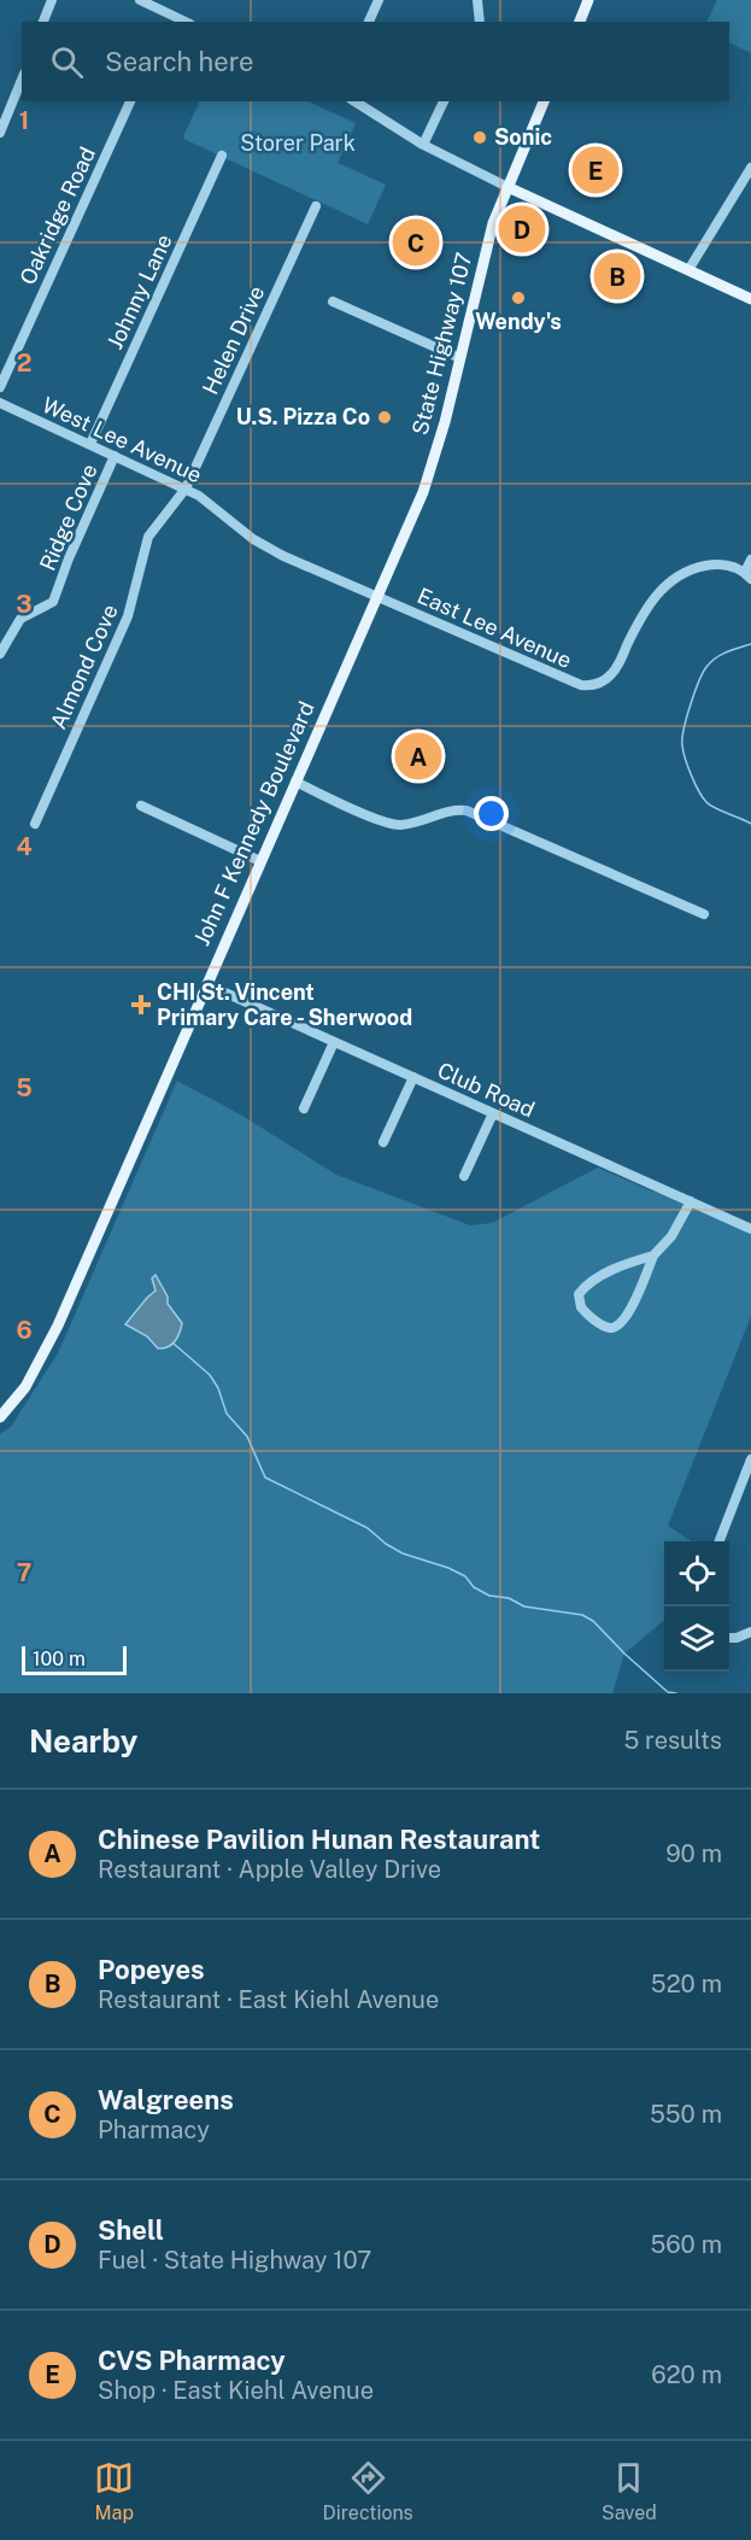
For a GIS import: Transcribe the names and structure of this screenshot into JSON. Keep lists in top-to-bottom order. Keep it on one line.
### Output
{"streets":{"main road":["State Highway 107","John F Kennedy Boulevard"],"street":["Oakridge Road","Johnny Lane","Helen Drive","West Lee Avenue","Ridge Cove","East Lee Avenue","Almond Cove","Club Road"]},"crossings":[["Johnny Lane","West Lee Avenue"],["Helen Drive","West Lee Avenue"],["Helen Drive","Almond Cove"],["State Highway 107","West Lee Avenue"],["State Highway 107","East Lee Avenue"],["State Highway 107","John F Kennedy Boulevard"],["West Lee Avenue","Ridge Cove"],["West Lee Avenue","East Lee Avenue"],["West Lee Avenue","Almond Cove"],["West Lee Avenue","John F Kennedy Boulevard"],["East Lee Avenue","John F Kennedy Boulevard"],["John F Kennedy Boulevard","Club Road"]],"parks":["Storer Park"],"places":{"other":["Sonic","Wendy's","U.S. Pizza Co"],"health":["CHI St. Vincent Primary Care - Sherwood"]},"scale_bar":"100 m","page":{"search":"Search here","pins":["E","D","C","B","A"],"scale":"100 m","heading":["Nearby","5 results"],"list":[{"mark":"A","name":"Chinese Pavilion Hunan Restaurant","note":"Restaurant · Apple Valley Drive","value":"90 m"},{"mark":"B","name":"Popeyes","note":"Restaurant · East Kiehl Avenue","value":"520 m"},{"mark":"C","name":"Walgreens","note":"Pharmacy","value":"550 m"},{"mark":"D","name":"Shell","note":"Fuel · State Highway 107","value":"560 m"},{"mark":"E","name":"CVS Pharmacy","note":"Shop · East Kiehl Avenue","value":"620 m"}],"nav":["Map","Directions","Saved"]},"grid":{"rows":["1","2","3","4","5","6","7"]}}
